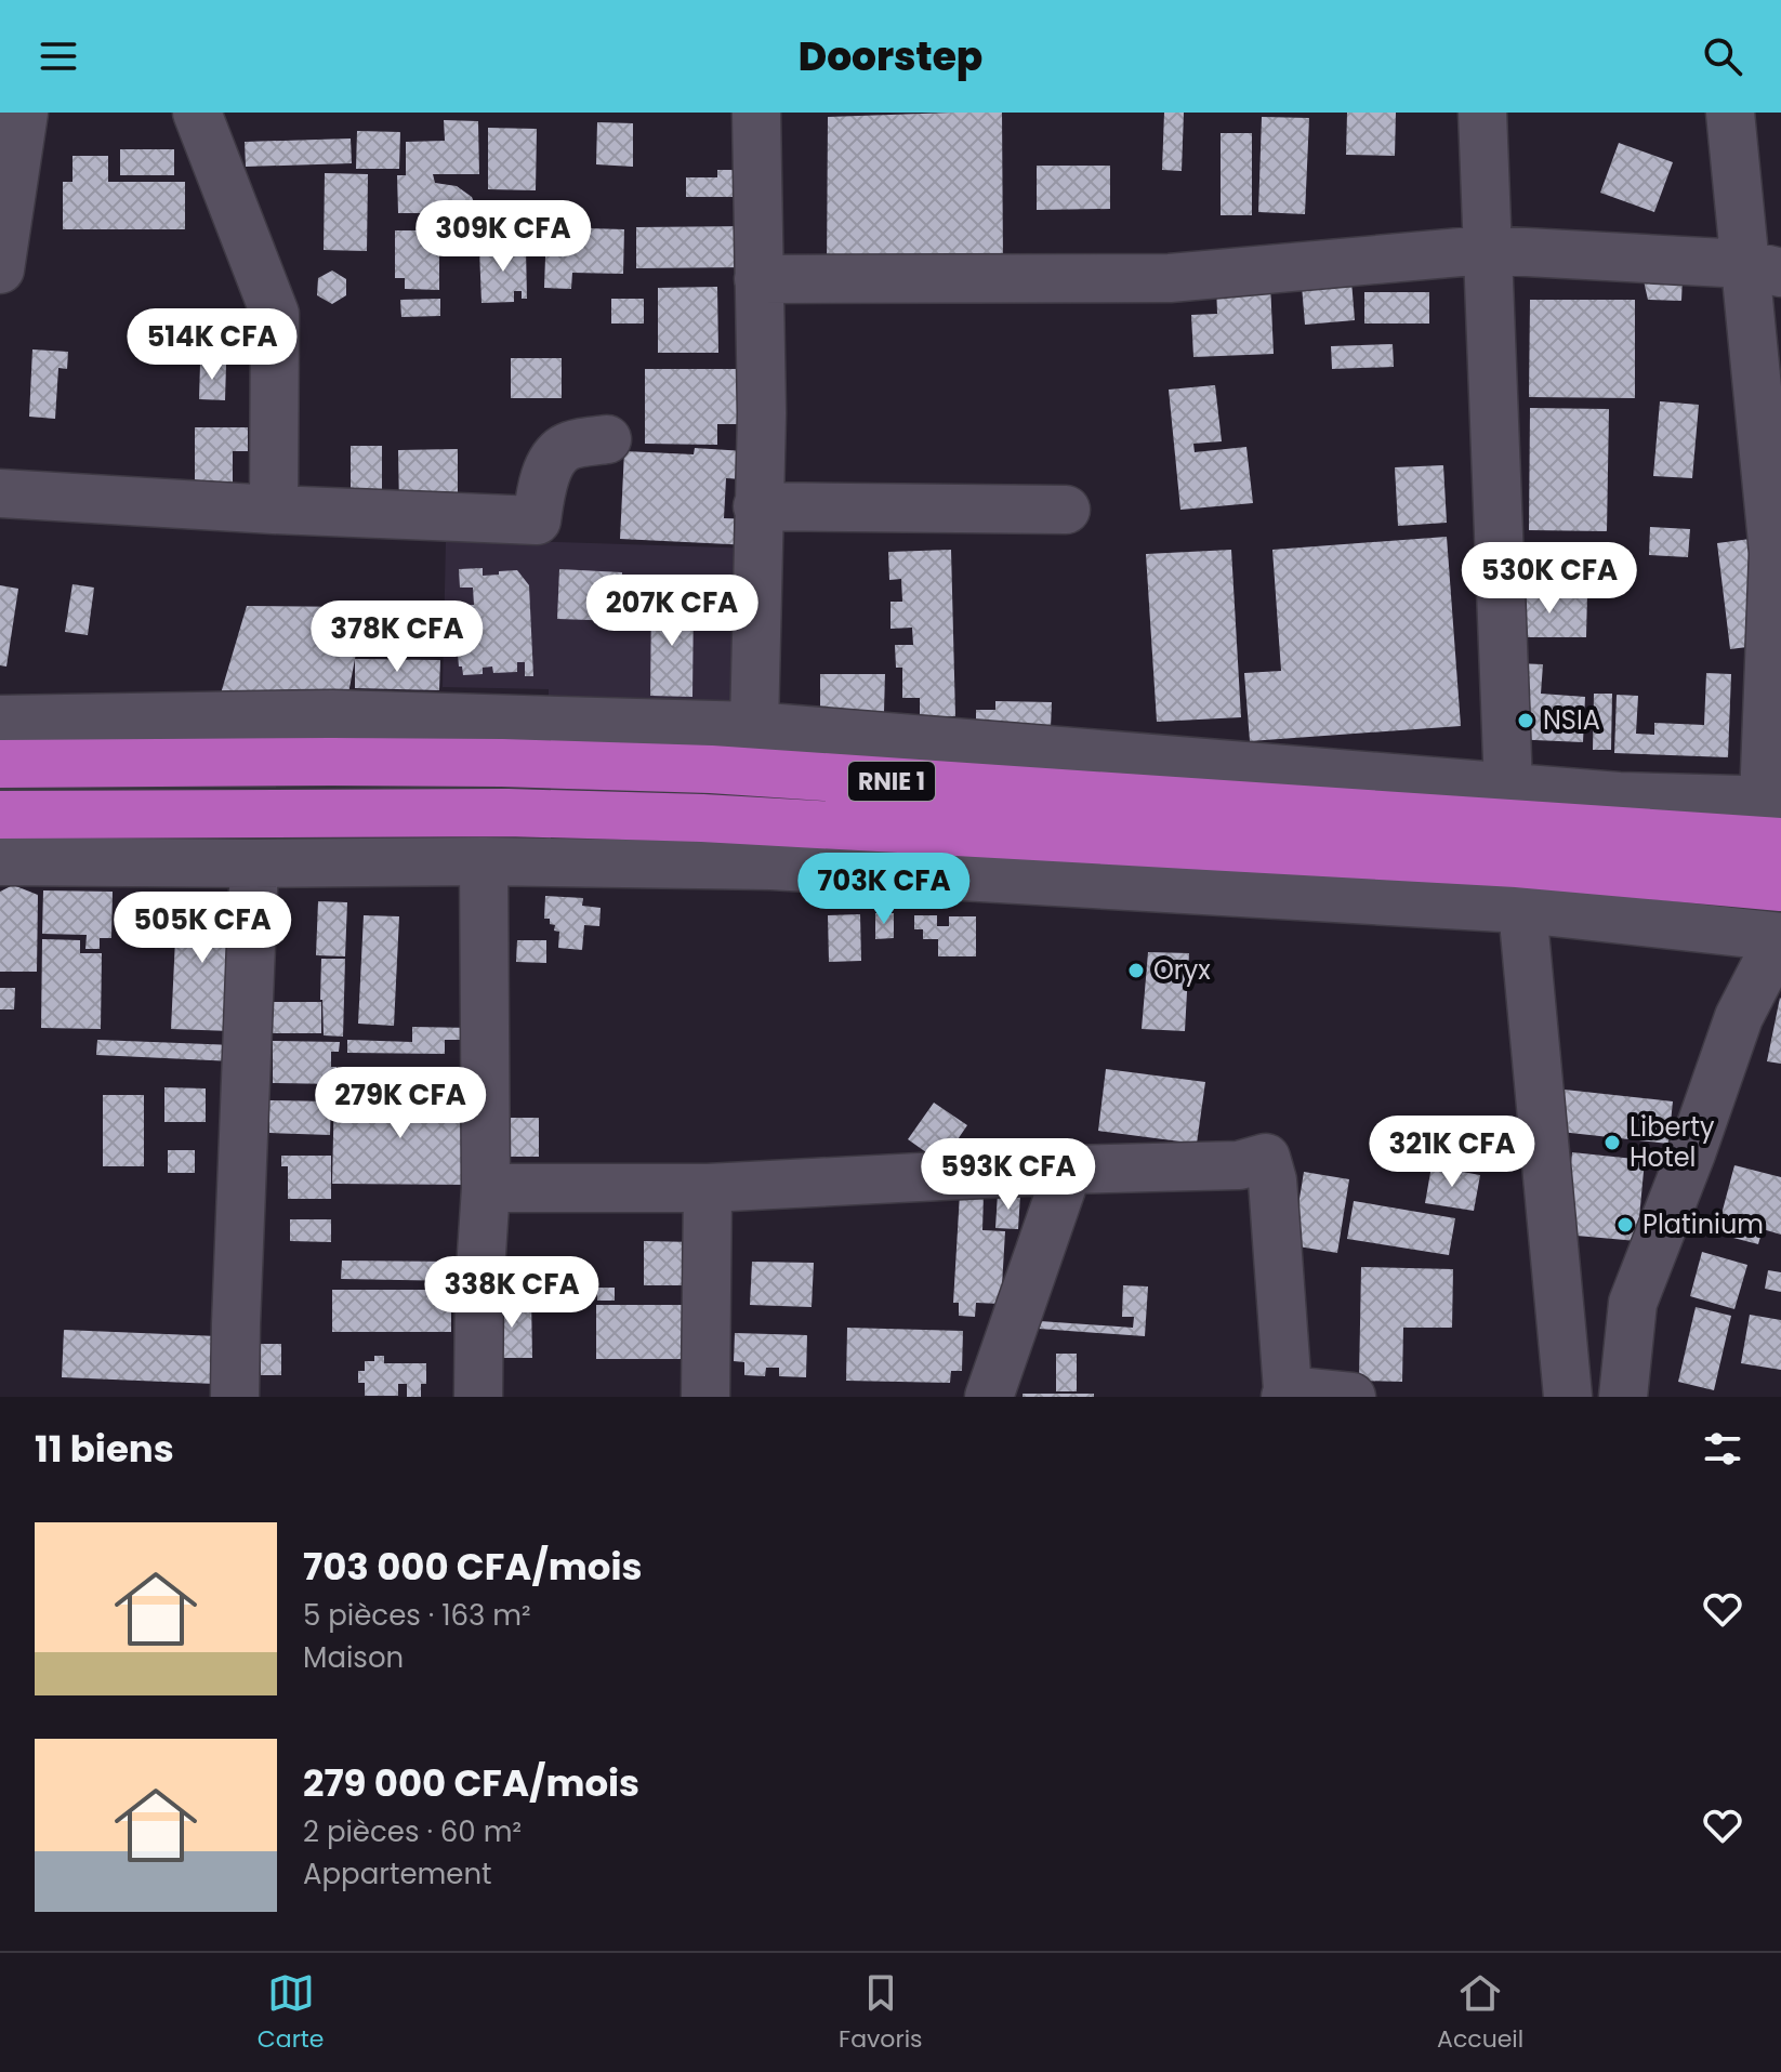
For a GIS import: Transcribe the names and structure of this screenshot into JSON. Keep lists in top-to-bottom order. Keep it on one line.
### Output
{"streets":{"highway":["RNIE 1"]},"places":["NSIA","Oryx","Liberty Hotel","Platinium"],"page":{"header":"Doorstep","price":["309K CFA","514K CFA","530K CFA","207K CFA","378K CFA","703K CFA","505K CFA","279K CFA","321K CFA","593K CFA","338K CFA"],"heading":"11 biens","list":[{"name":"703 000 CFA/mois","note":"5 pièces · 163 m² · Maison"},{"name":"279 000 CFA/mois","note":"2 pièces · 60 m² · Appartement"}],"tabs":["Carte","Favoris","Accueil"]}}
